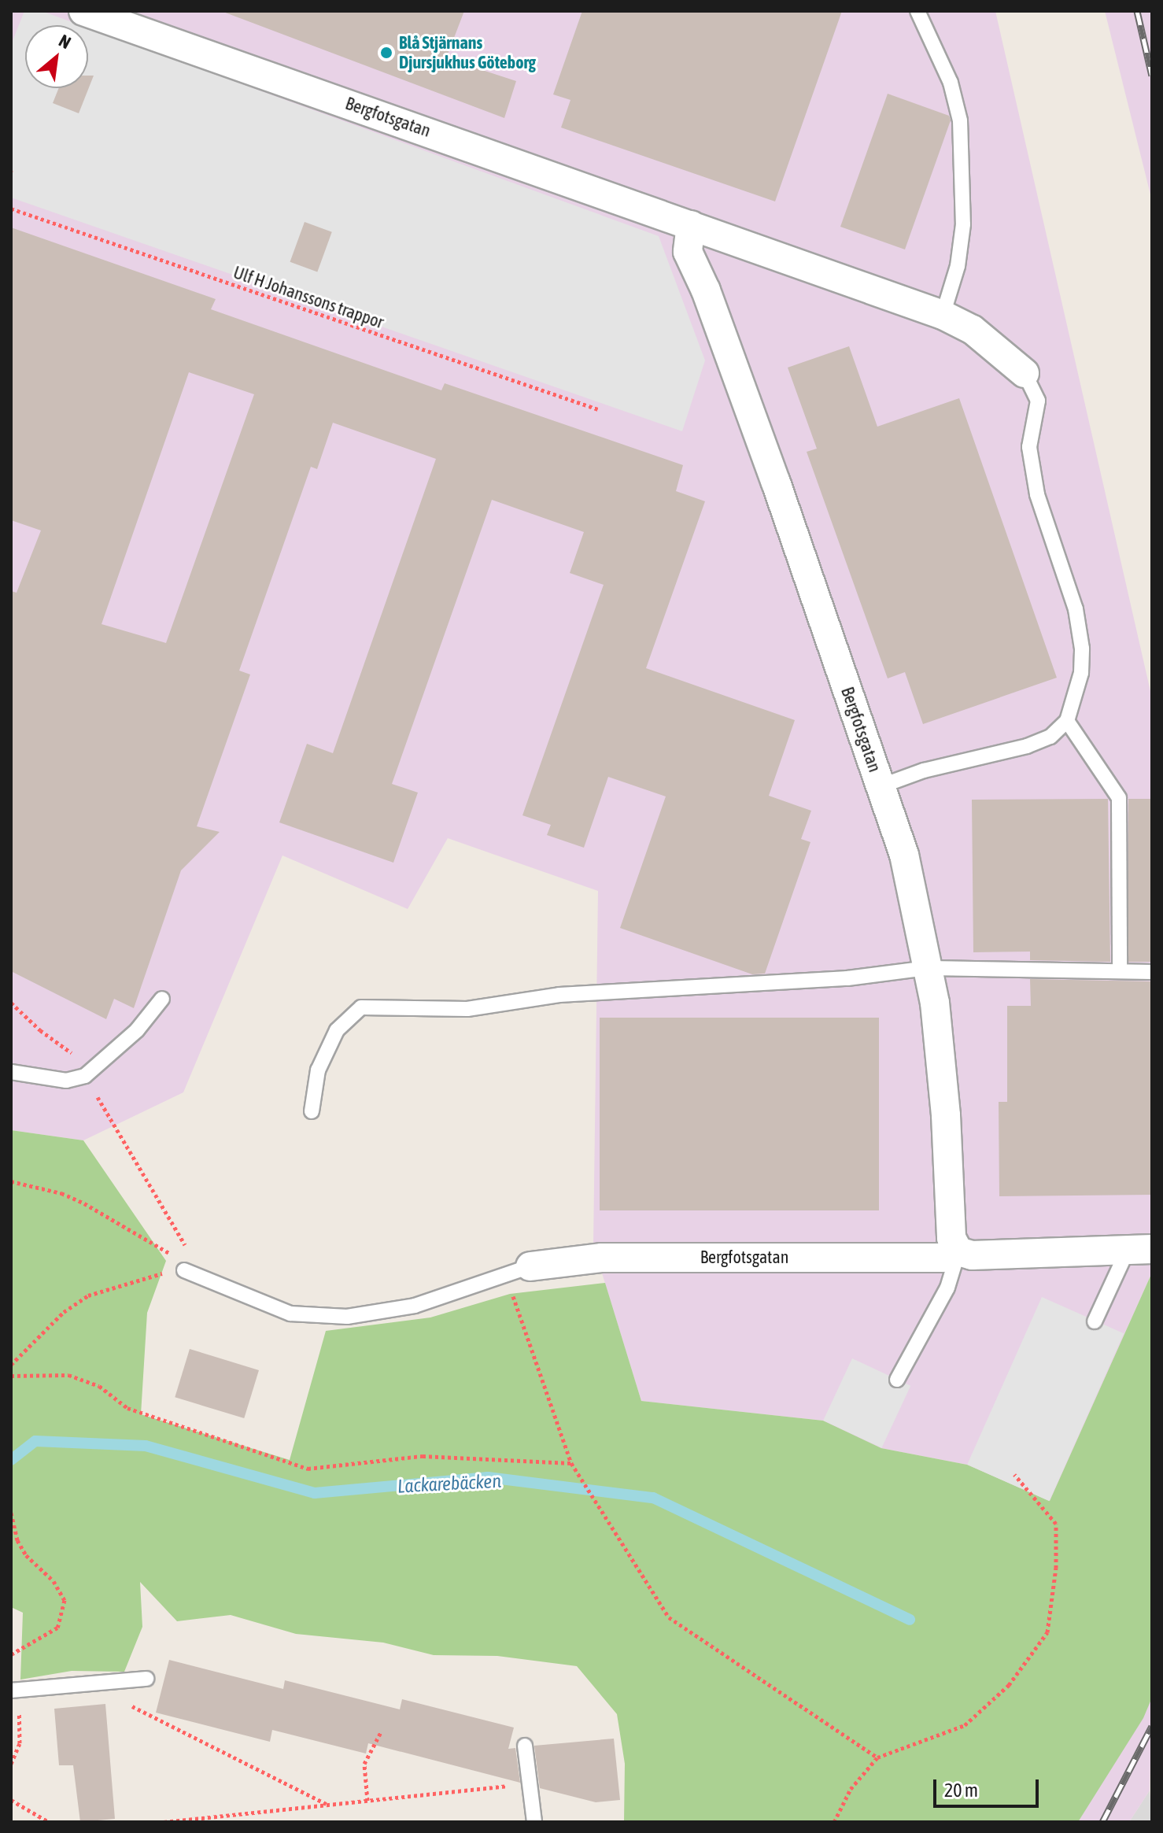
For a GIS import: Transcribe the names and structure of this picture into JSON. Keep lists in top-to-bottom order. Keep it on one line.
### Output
{"streets":{"street":["Bergfotsgatan"],"path":["Ulf H Johanssons trappor"]},"water":["Lackarebäcken"],"places":["Blå Stjärnans Djursjukhus Göteborg"],"scale_bar":"20 m","north":"top right"}
